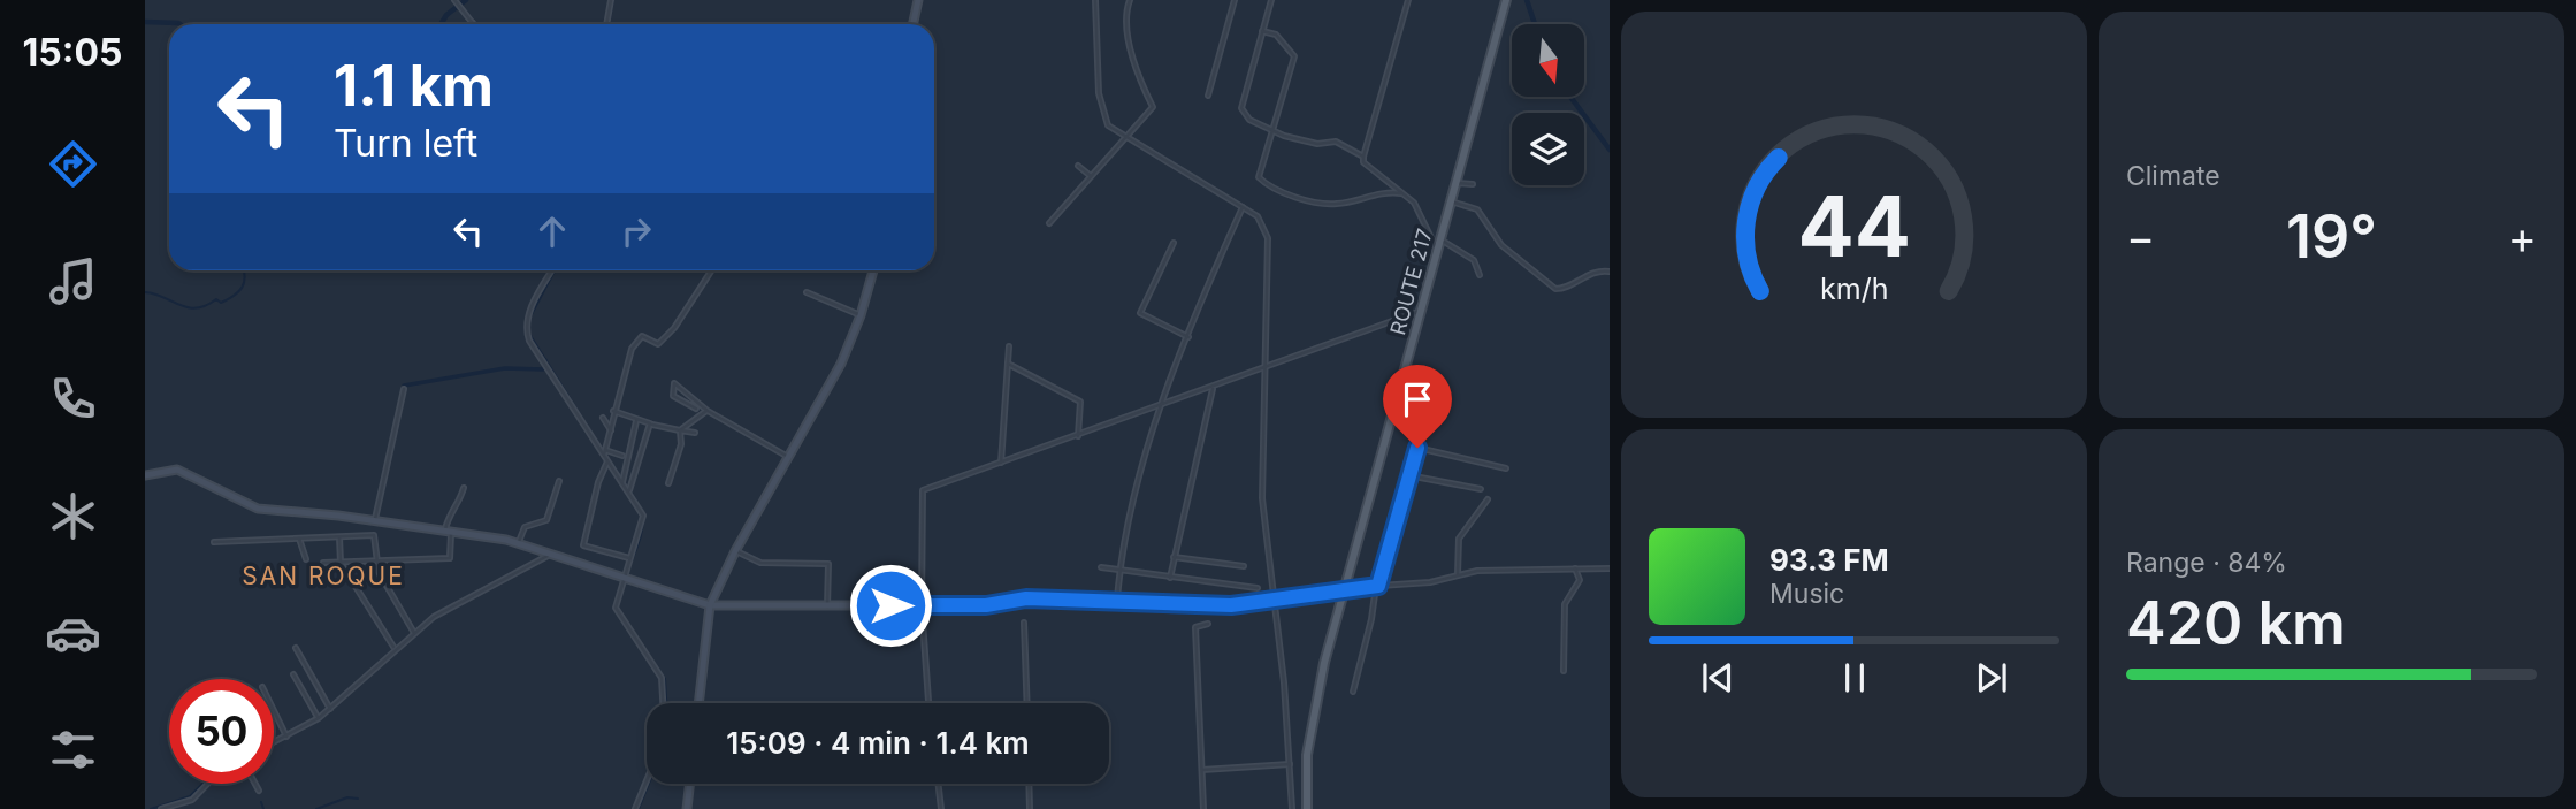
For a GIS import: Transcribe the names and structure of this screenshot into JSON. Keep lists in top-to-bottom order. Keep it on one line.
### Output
{"streets":{"main road":["ROUTE 217"]},"districts":["SAN ROQUE"],"north":"bottom","page":{"tabs":"15:05","tile":["Climate",["Range · 84%","420 km"]],"turn":["1.1 km","Turn left"],"heat":["−","19°","+"],"song":["93.3 FM","Music"],"limit":"50","trip":"15:09 · 4 min · 1.4 km","gauge":["44","km/h"]}}
